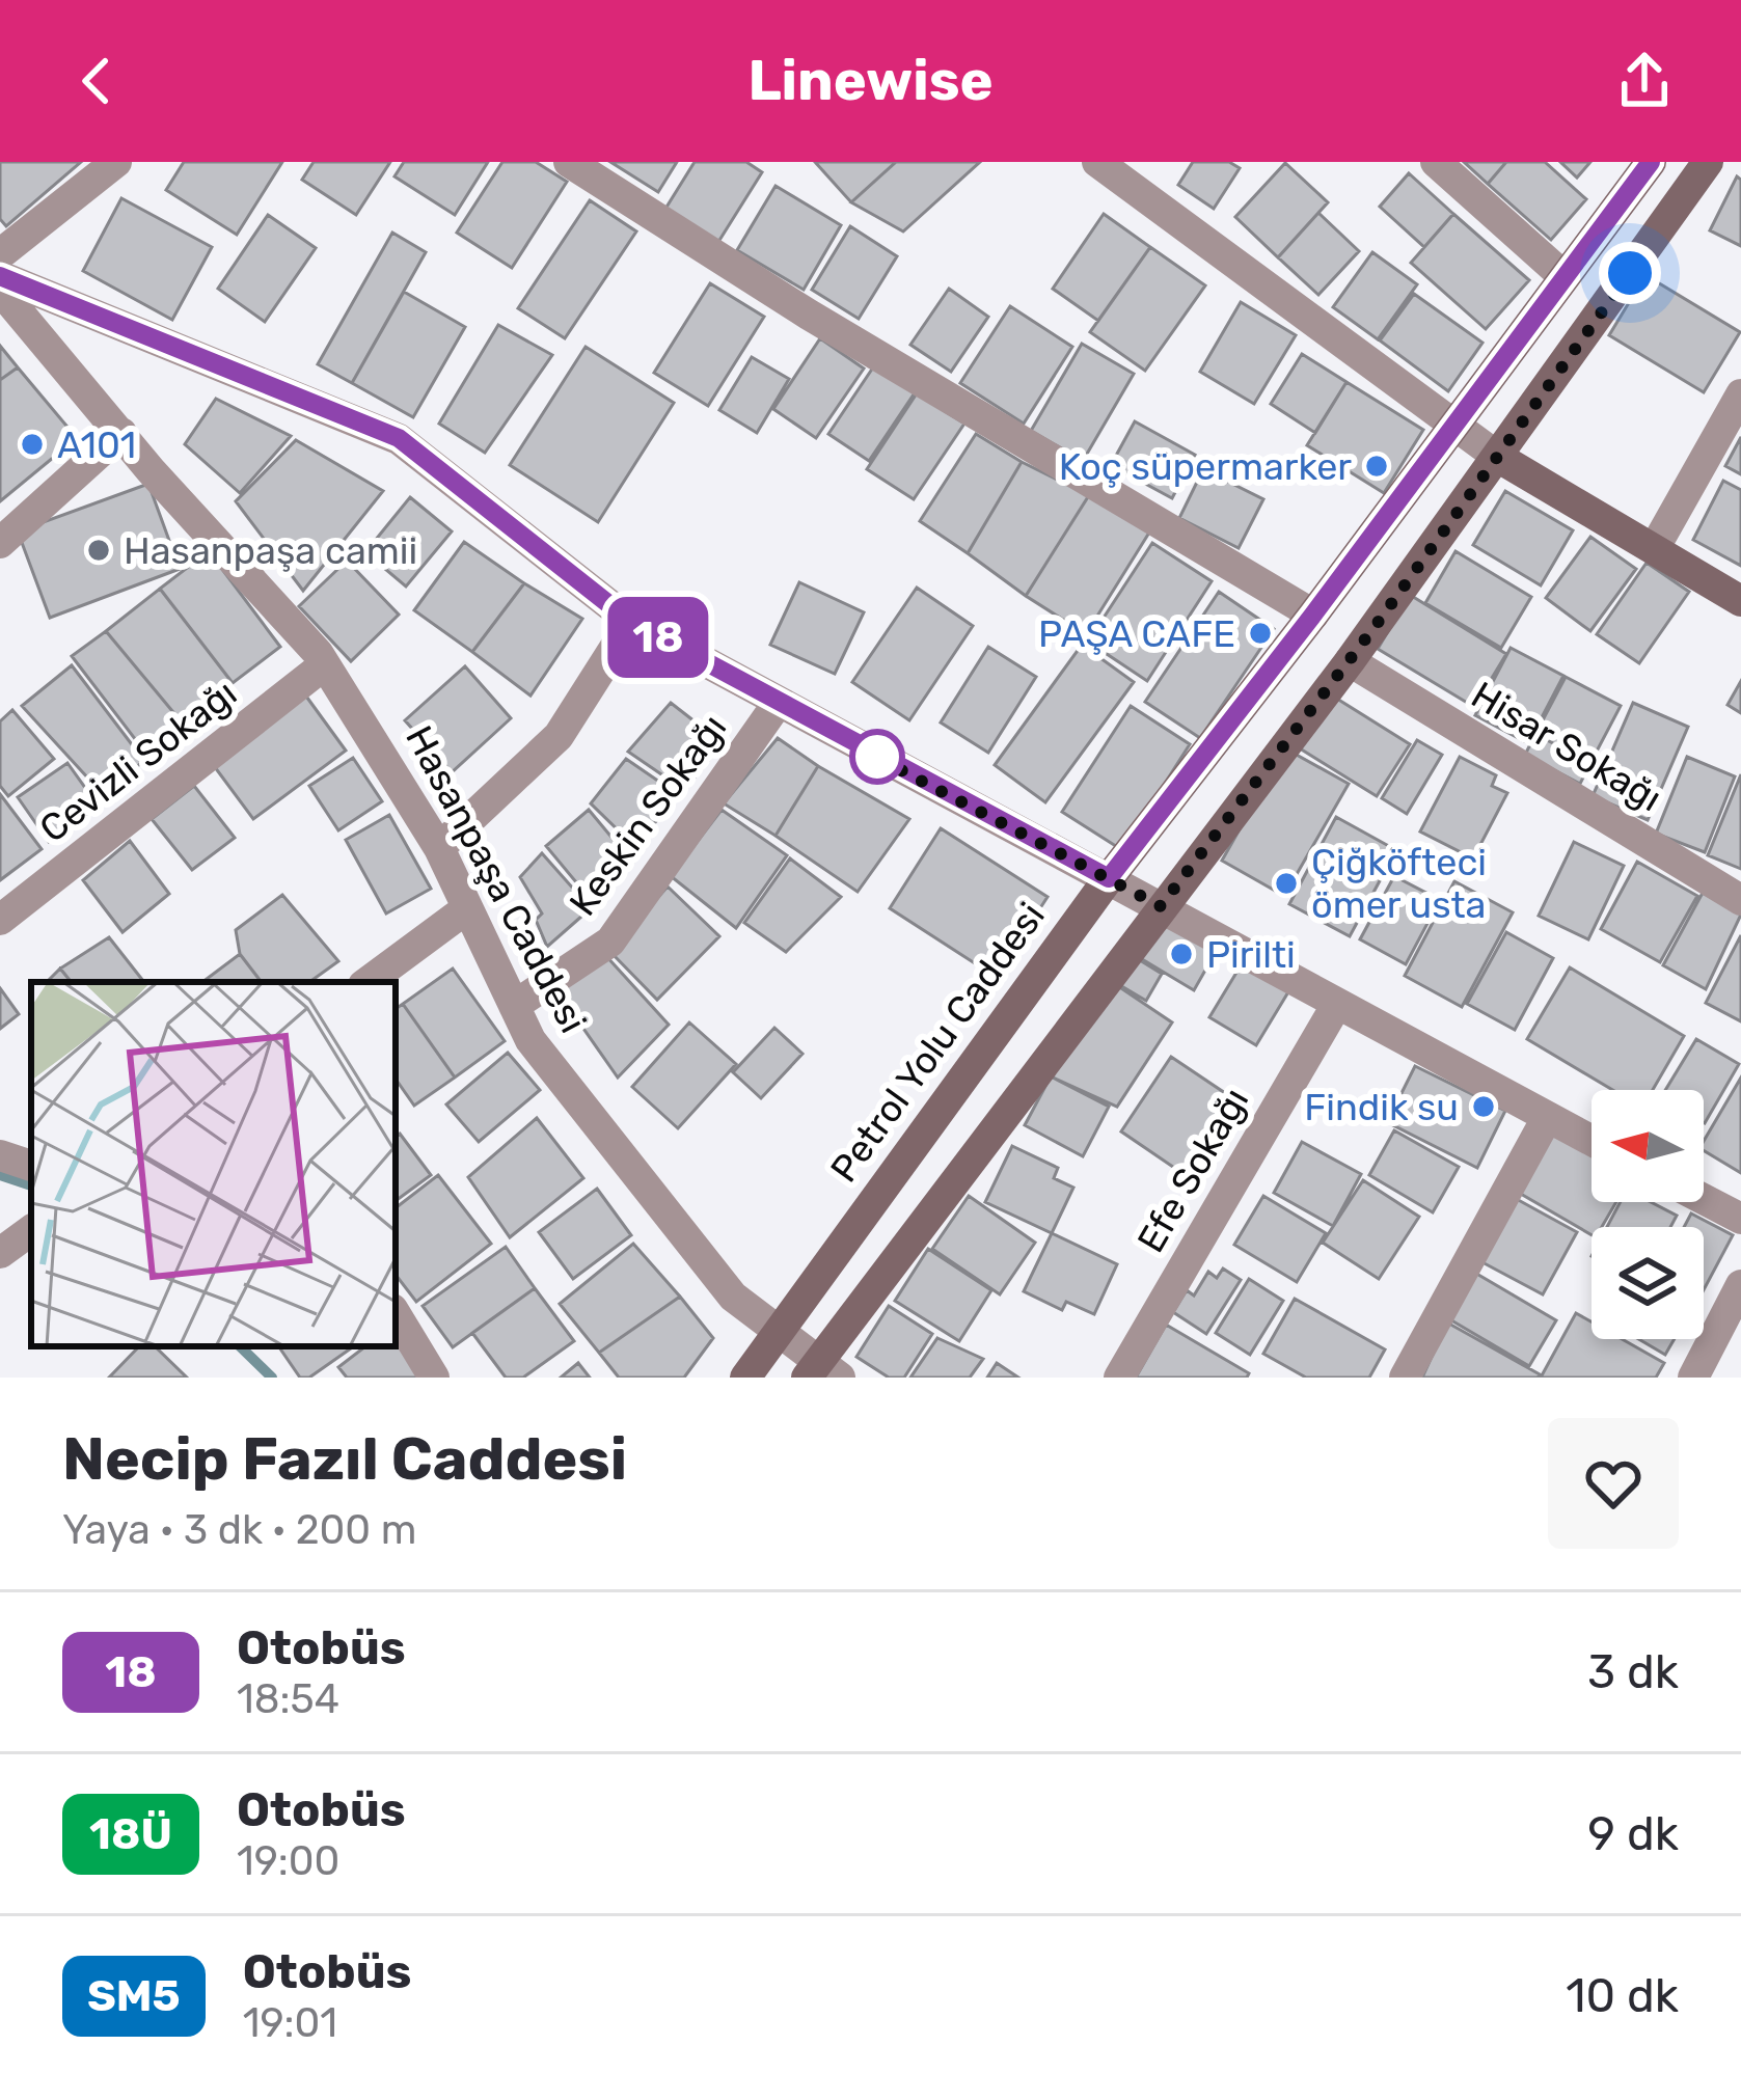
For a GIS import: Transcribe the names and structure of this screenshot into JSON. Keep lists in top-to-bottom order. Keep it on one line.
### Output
{"streets":{"main road":["Petrol Yolu Caddesi"],"street":["Hisar Sokağı","Cevizli Sokağı","Keskin Sokağı","Hasanpaşa Caddesi","Efe Sokağı"]},"crossings":[["Cevizli Sokağı","Hasanpaşa Caddesi"],["Keskin Sokağı","Hasanpaşa Caddesi"],["Hasanpaşa Caddesi","Petrol Yolu Caddesi"]],"places":["A101","Koç süpermarker","Hasanpaşa camii","PAŞA CAFE","Çiğköfteci ömer usta","Pirilti","Findik su"],"lines":["bus line 18"],"north":"left","page":{"header":"Linewise","on_map":"18","heading":["Necip Fazıl Caddesi","Yaya · 3 dk · 200 m"],"list":[{"mark":"18","name":"Otobüs","note":"18:54","value":"3 dk"},{"mark":"18Ü","name":"Otobüs","note":"19:00","value":"9 dk"},{"mark":"SM5","name":"Otobüs","note":"19:01","value":"10 dk"}]}}
